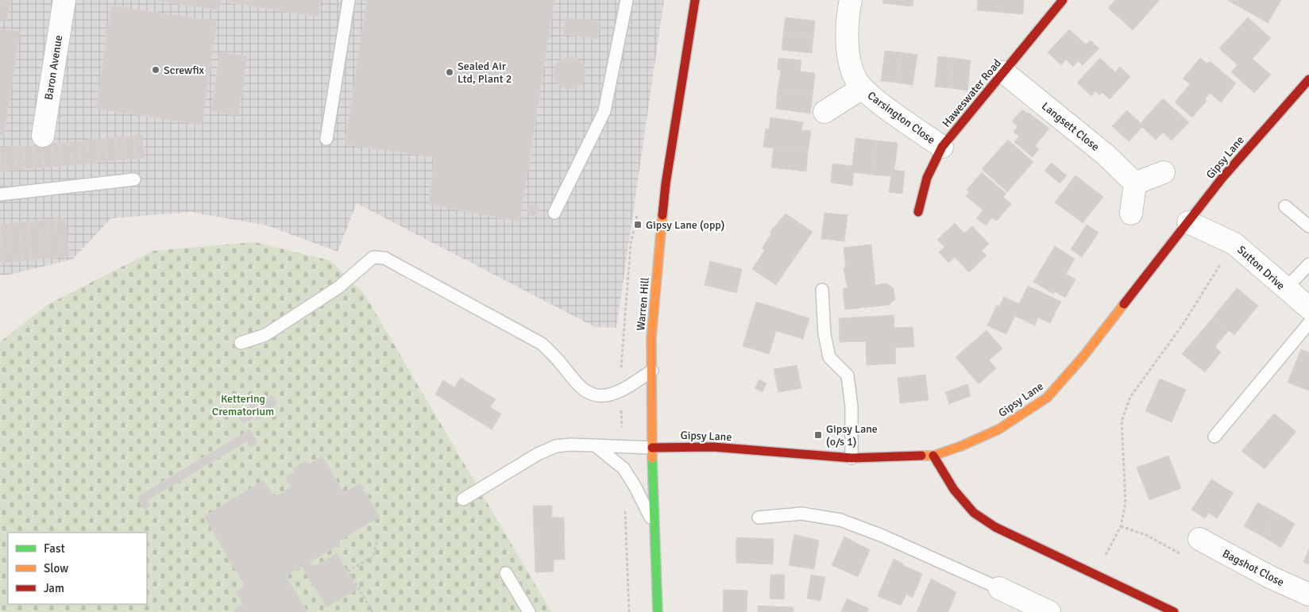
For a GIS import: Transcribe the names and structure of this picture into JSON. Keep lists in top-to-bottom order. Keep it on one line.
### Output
{"streets":{"main road":["Haweswater Road","Gipsy Lane","Warren Hill"],"street":["Baron Avenue","Carsington Close","Langsett Close","Sutton Drive","Bagshot Close"]},"crossings":[["Haweswater Road","Carsington Close"],["Haweswater Road","Langsett Close"],["Gipsy Lane","Sutton Drive"],["Gipsy Lane","Warren Hill"]],"parks":["Kettering Crematorium"],"places":{"other":["Screwfix","Sealed Air Ltd, Plant 2"],"transit":["Gipsy Lane (opp)","Gipsy Lane (o/s 1)"]},"legend":["Fast","Slow","Jam"]}
